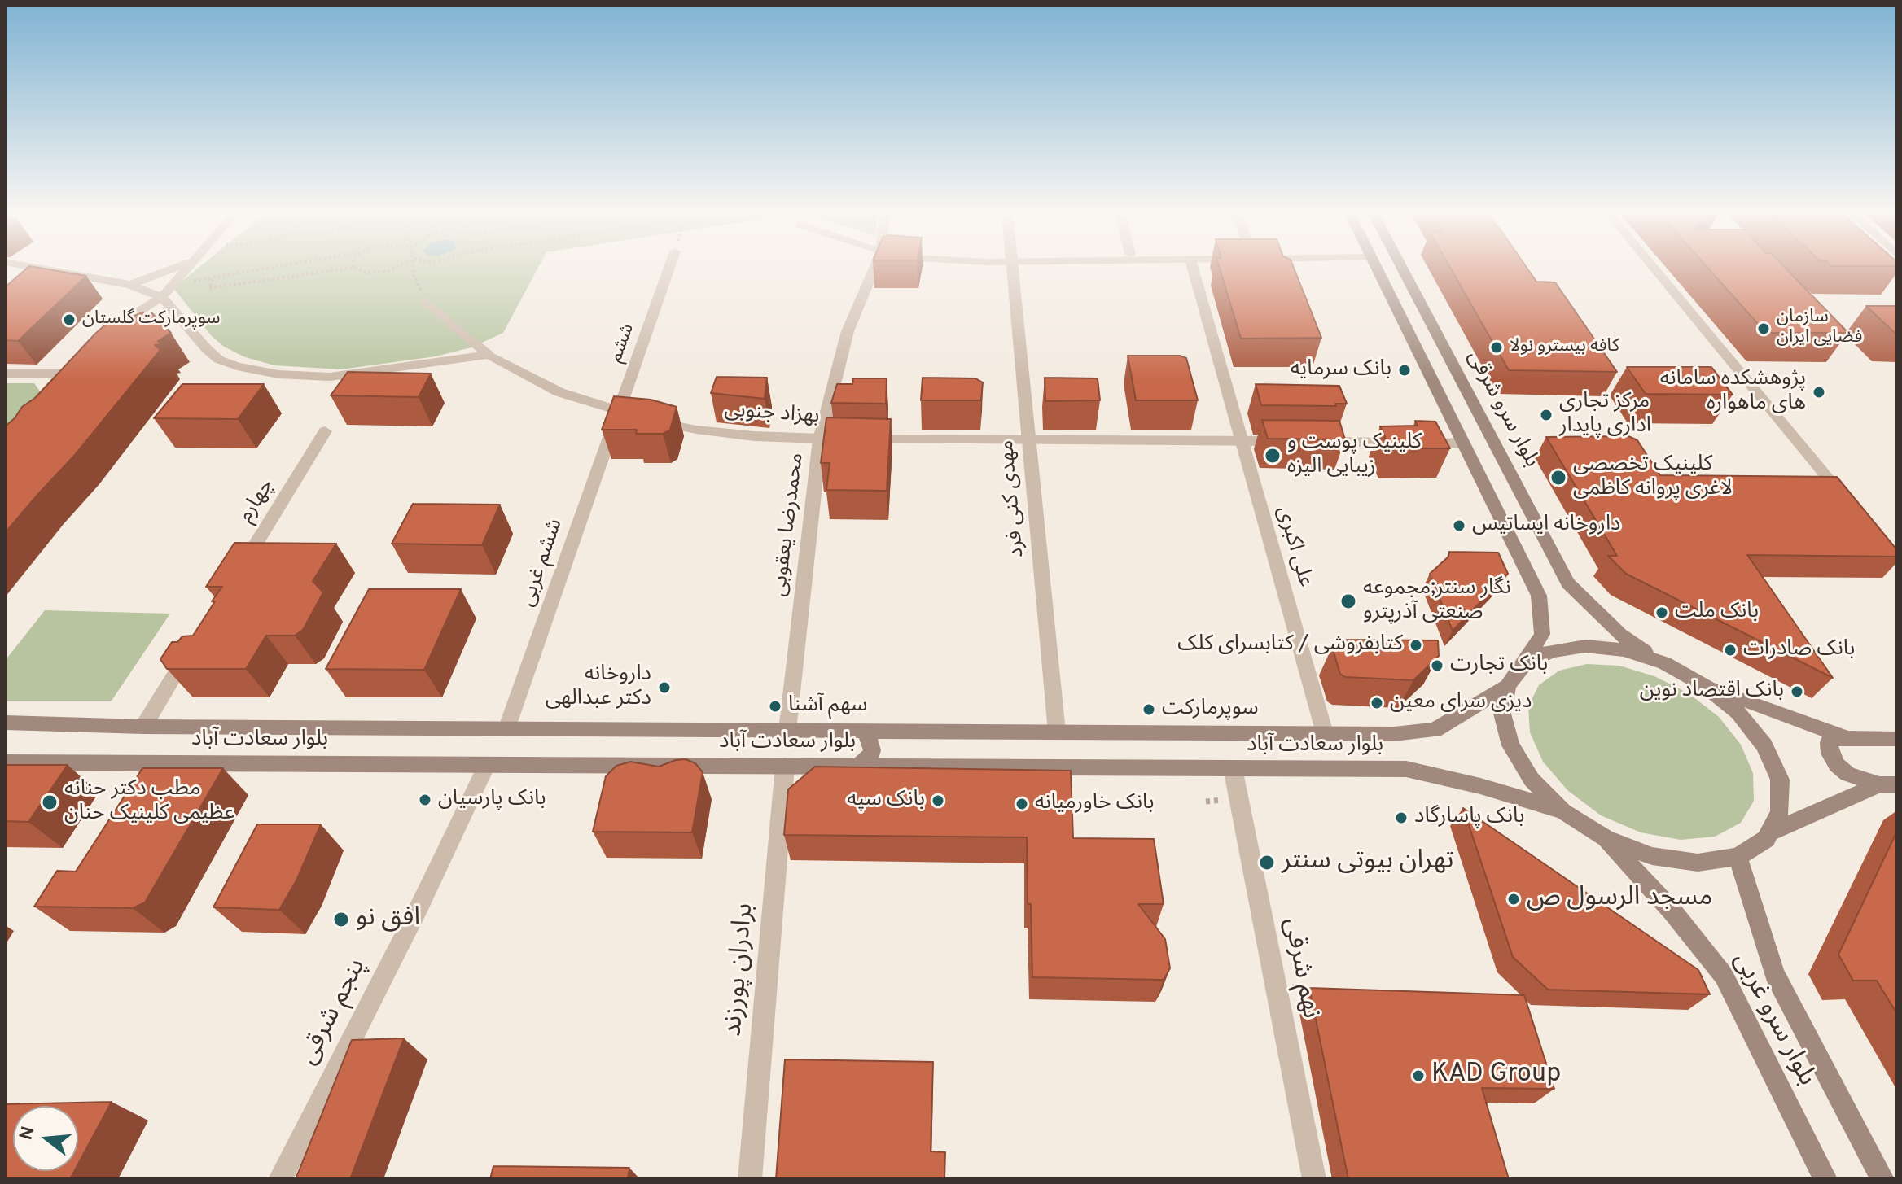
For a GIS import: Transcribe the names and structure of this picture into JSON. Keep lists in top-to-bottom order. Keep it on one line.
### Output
{"streets":{"main road":["بلوار سرو شرقی","بلوار سعادت آباد","بلوار سرو غربی"],"street":["ششم","بهزاد جنوبی","مهدی کنی فرد","چهارم","محمدرضا یعقوبی","علی اکبری","ششم غربی","نهم شرقی","برادران پورزند","پنجم شرقی"]},"crossings":[["ششم","بهزاد جنوبی"],["ششم","ششم غربی"],["بهزاد جنوبی","مهدی کنی فرد"],["بهزاد جنوبی","محمدرضا یعقوبی"],["بهزاد جنوبی","علی اکبری"],["بهزاد جنوبی","ششم غربی"],["مهدی کنی فرد","بلوار سعادت آباد"],["محمدرضا یعقوبی","بلوار سعادت آباد"],["علی اکبری","بلوار سعادت آباد"],["ششم غربی","بلوار سعادت آباد"],["بلوار سعادت آباد","نهم شرقی"],["بلوار سعادت آباد","برادران پورزند"],["بلوار سعادت آباد","پنجم شرقی"]],"places":["سوپرمارکت گلستان","سازمان فضایی ایران","کافه بیسترو نولا","بانک سرمایه","پژوهشکده سامانه های ماهواره","مرکز تجاری اداری پایدار","کلینیک پوست و زیبایی الیزه","کلینیک تخصصی لاغری پروانه کاظمی","داروخانه ایساتیس","نگار سنتر;مجموعه صنعتی آذرپترو","بانک ملت","کتابفروشی / کتابسرای کلک","بانک صادرات","بانک تجارت","داروخانه دکتر عبدالهی","بانک اقتصاد نوین","دیزی سرای معین","سهم آشنا","سوپرمارکت","بانک پارسیان","بانک سپه","مطب دکتر حنانه عظیمی کلینیک حنان","بانک خاورمیانه","بانک پاسارگاد","تهران بیوتی سنتر","مسجد الرسول ص","افق نو","KAD Group"],"north":"left"}
